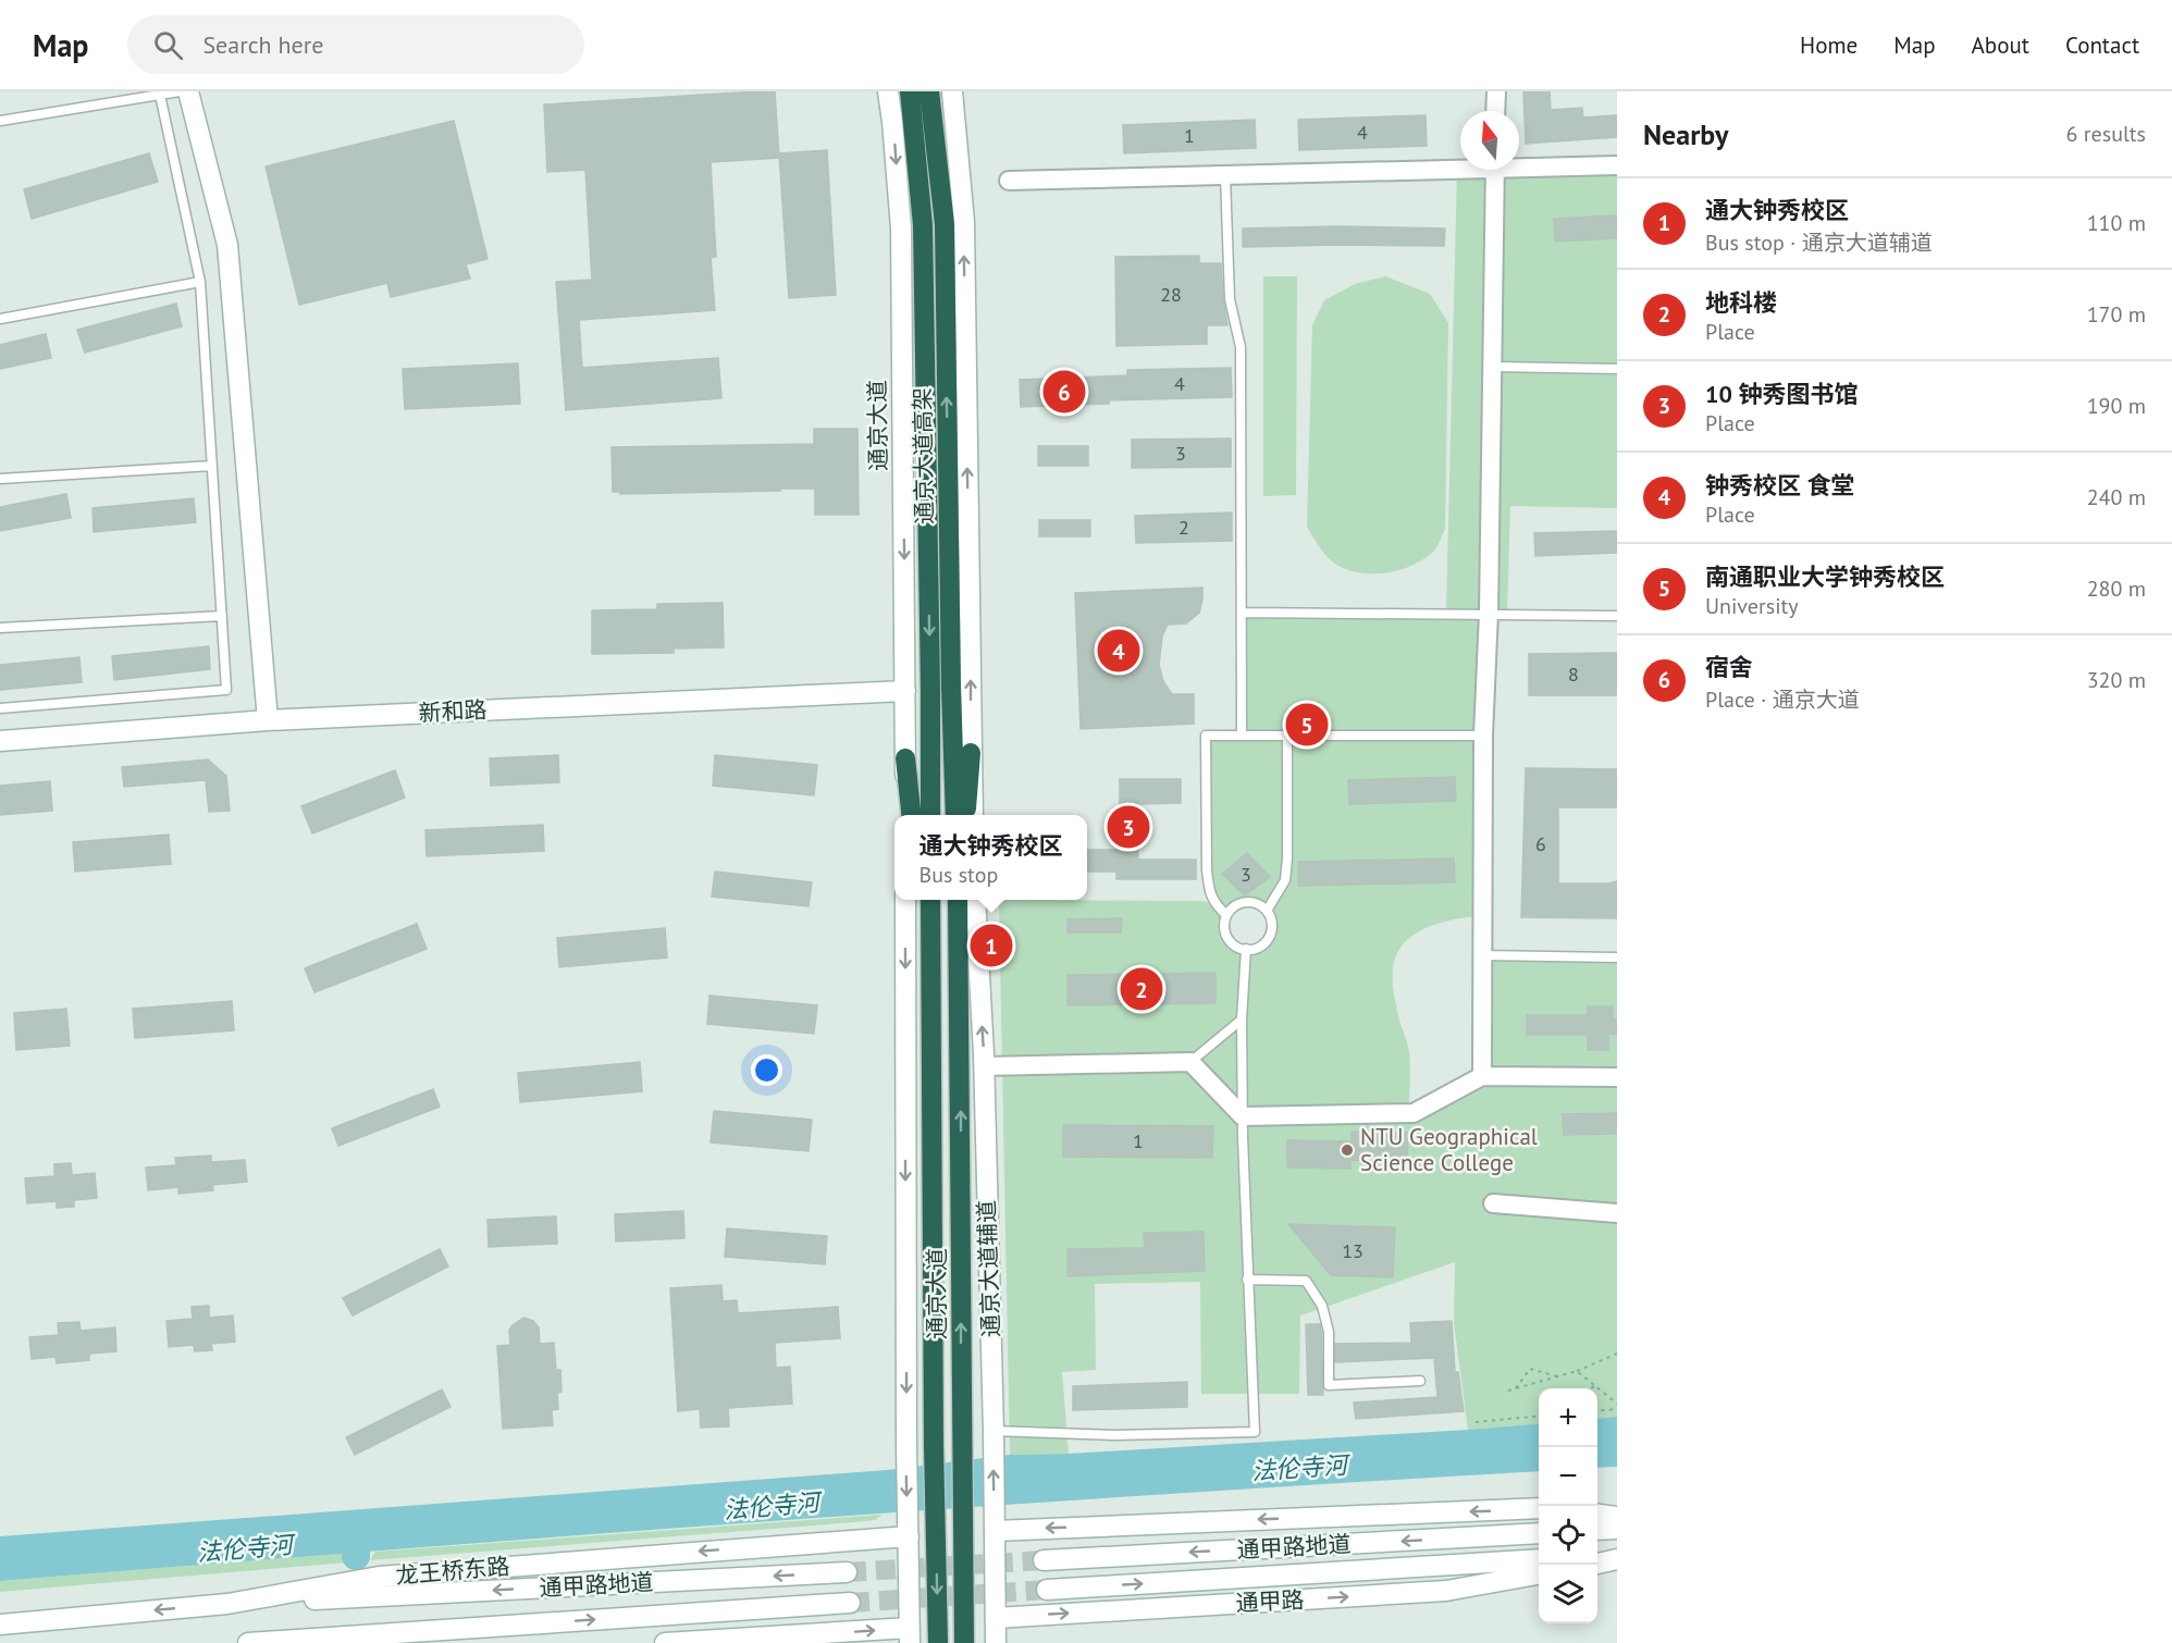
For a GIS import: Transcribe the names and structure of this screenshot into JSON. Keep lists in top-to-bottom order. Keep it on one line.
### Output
{"streets":{"highway":["通京大道","通京大道高架"],"main road":["新和路","通京大道辅道","通甲路地道","龙王桥东路","通甲路"]},"crossings":[["通京大道","新和路"],["通京大道辅道","通甲路"],["通甲路地道","龙王桥东路"]],"one_way":["龙王桥东路"],"water":["法伦寺河"],"places":["NTU Geographical Science College"],"house_numbers":["4","1","28","4","3","2","8","6","3","1","13"],"north":"top","page":{"header":"Map","search":"Search here","nav":["Home","Map","About","Contact"],"heading":["Nearby","6 results"],"list":[{"mark":"1","name":"通大钟秀校区","note":"Bus stop · 通京大道辅道","value":"110 m"},{"mark":"2","name":"地科楼","note":"Place","value":"170 m"},{"mark":"3","name":"10 钟秀图书馆","note":"Place","value":"190 m"},{"mark":"4","name":"钟秀校区 食堂","note":"Place","value":"240 m"},{"mark":"5","name":"南通职业大学钟秀校区","note":"University","value":"280 m"},{"mark":"6","name":"宿舍","note":"Place · 通京大道","value":"320 m"}],"pins":["6","4","5","3","1","2"],"popup":["通大钟秀校区","Bus stop"],"map_buttons":["+","−"]}}
